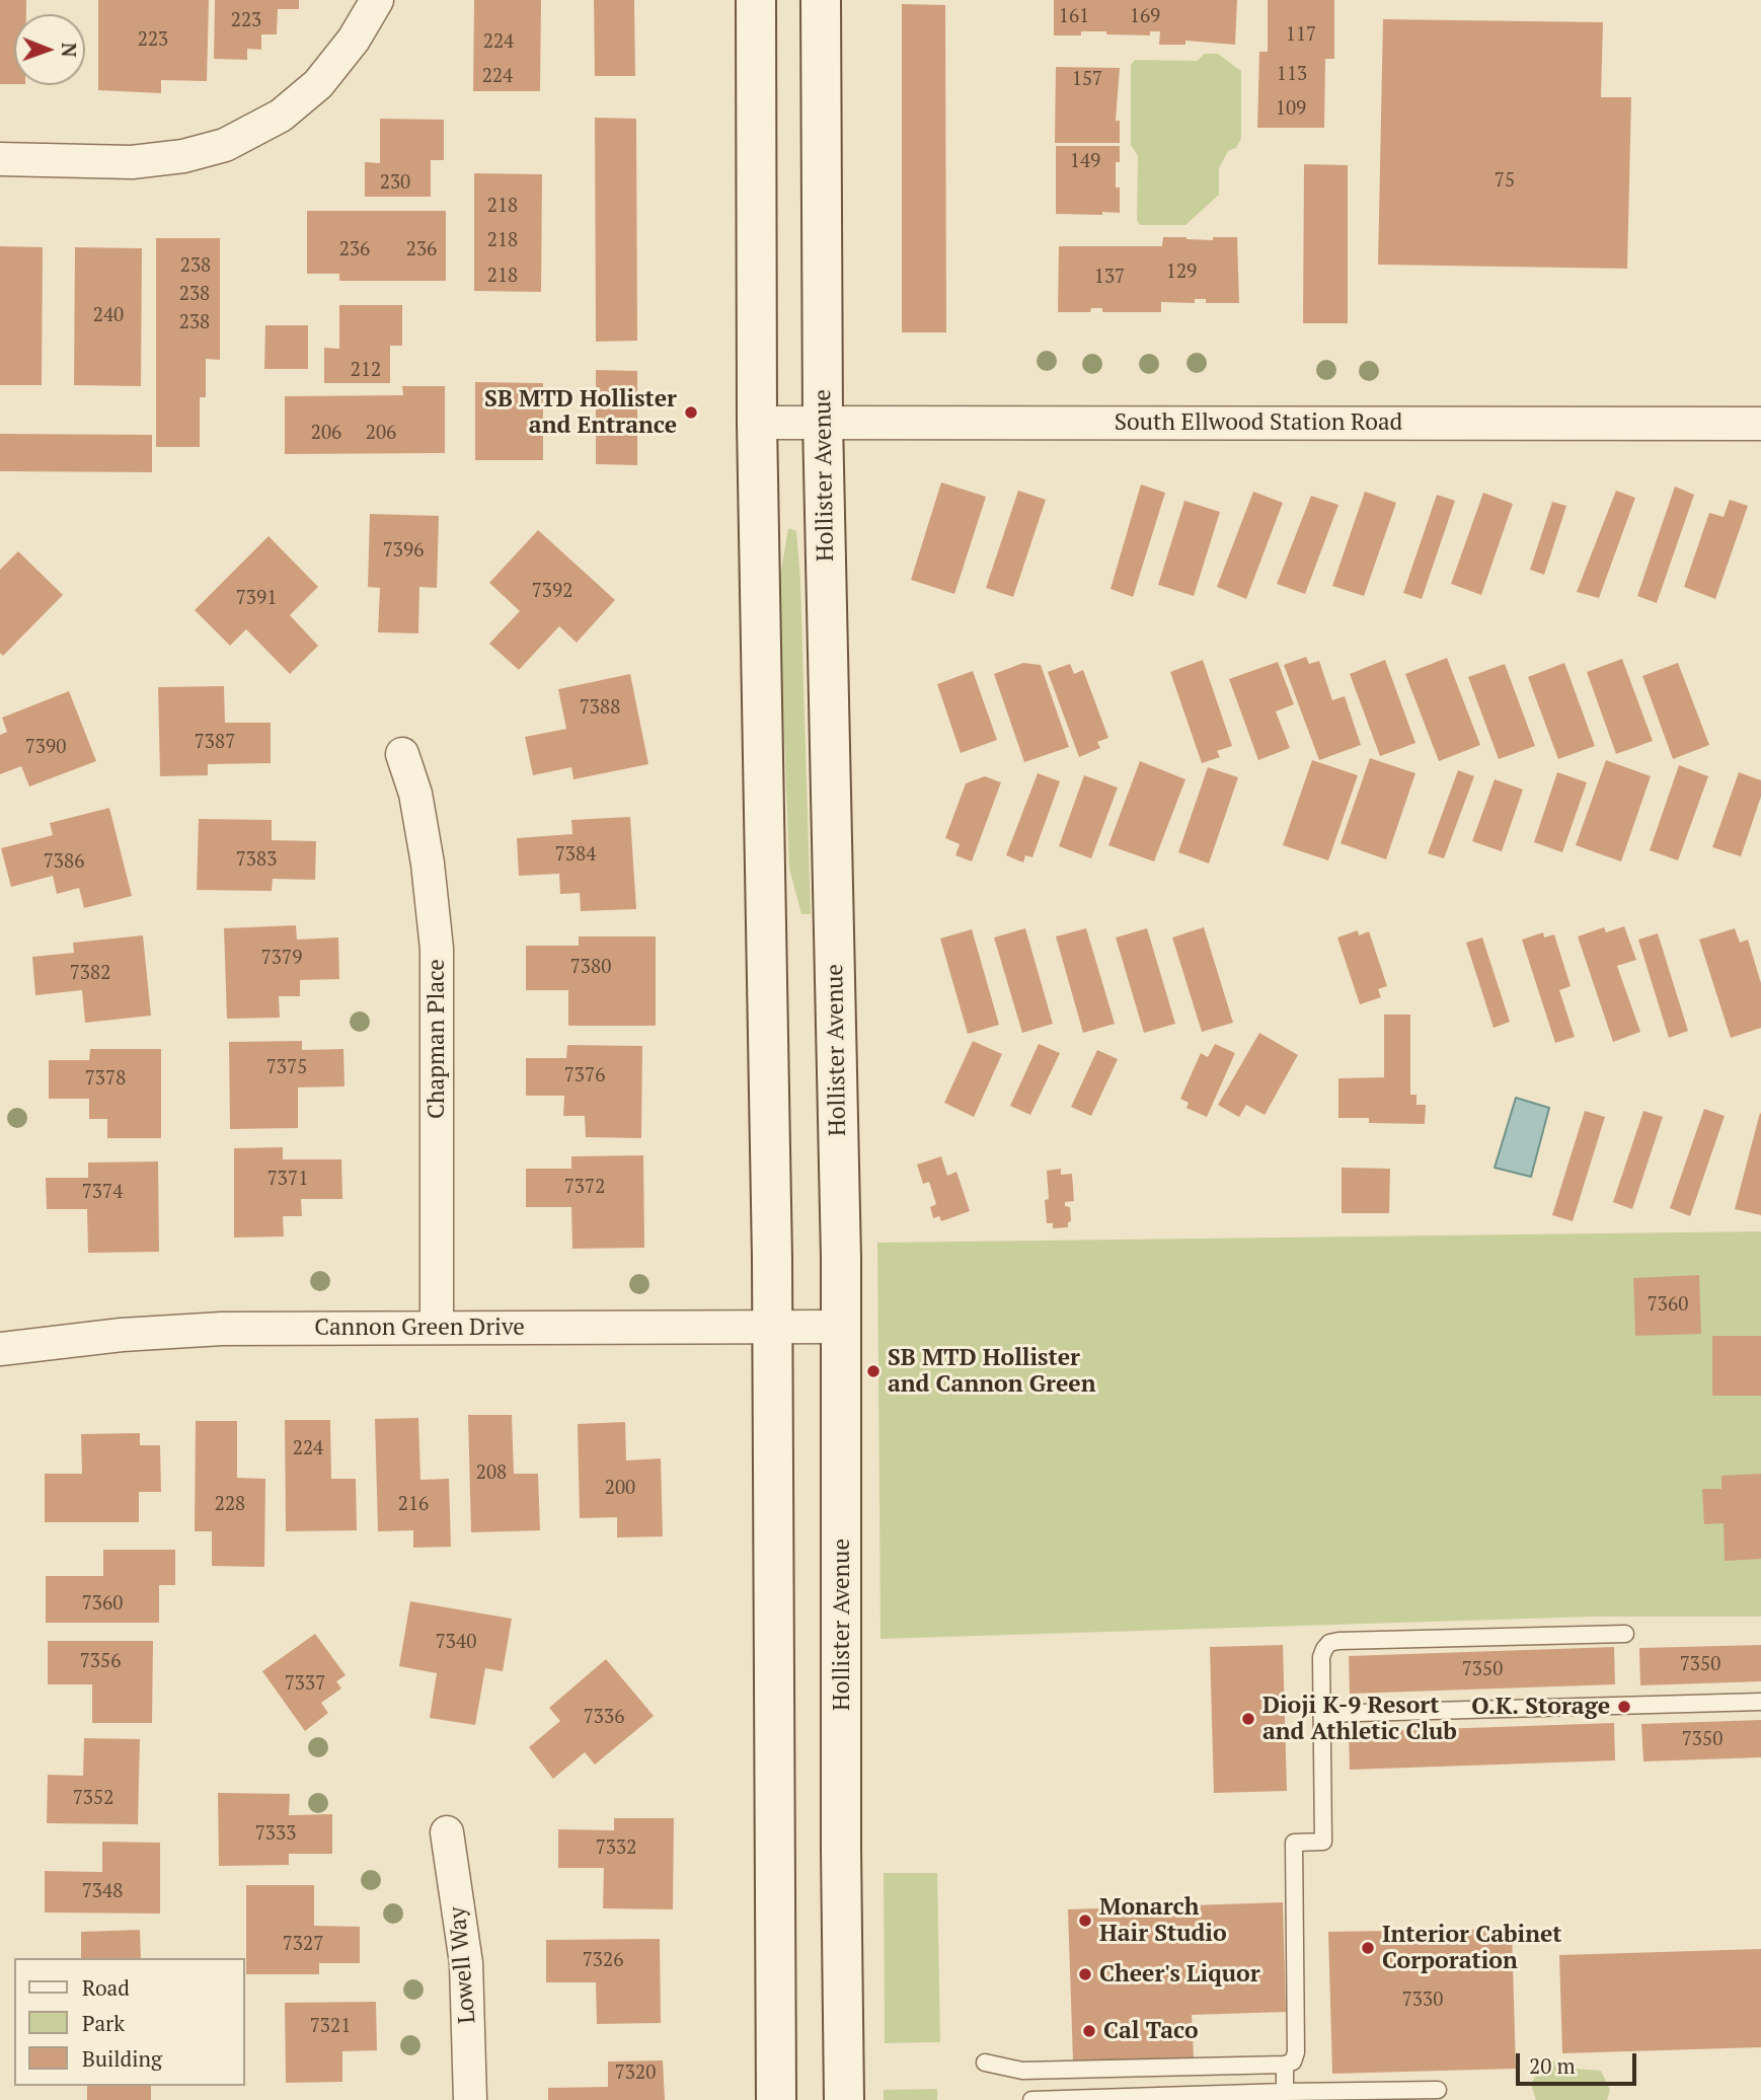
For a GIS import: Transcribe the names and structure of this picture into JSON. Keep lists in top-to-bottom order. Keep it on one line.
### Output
{"streets":{"main road":["Hollister Avenue"],"street":["South Ellwood Station Road","Chapman Place","Cannon Green Drive","Lowell Way"]},"crossings":[["South Ellwood Station Road","Hollister Avenue"],["Hollister Avenue","Cannon Green Drive"],["Chapman Place","Cannon Green Drive"]],"places":["SB MTD Hollister and Entrance","SB MTD Hollister and Cannon Green","O.K. Storage","Dioji K-9 Resort and Athletic Club","Monarch Hair Studio","Interior Cabinet Corporation","Cheer's Liquor","Cal Taco"],"house_numbers":["161","169","223","117","223","224","113","224","157","109","149","75","230","218","218","236","236","238","129","218","137","238","240","238","212","206","206","7396","7392","7391","7388","7387","7390","7384","7383","7386","7379","7380","7382","7375","7376","7378","7371","7372","7374","7360","224","208","200","228","216","7360","7340","7356","7350","7350","7337","7336","7350","7352","7333","7332","7348","7327","7326","7330","7321","7320"],"legend":["Road","Park","Building"],"scale_bar":"20 m","north":"right"}
